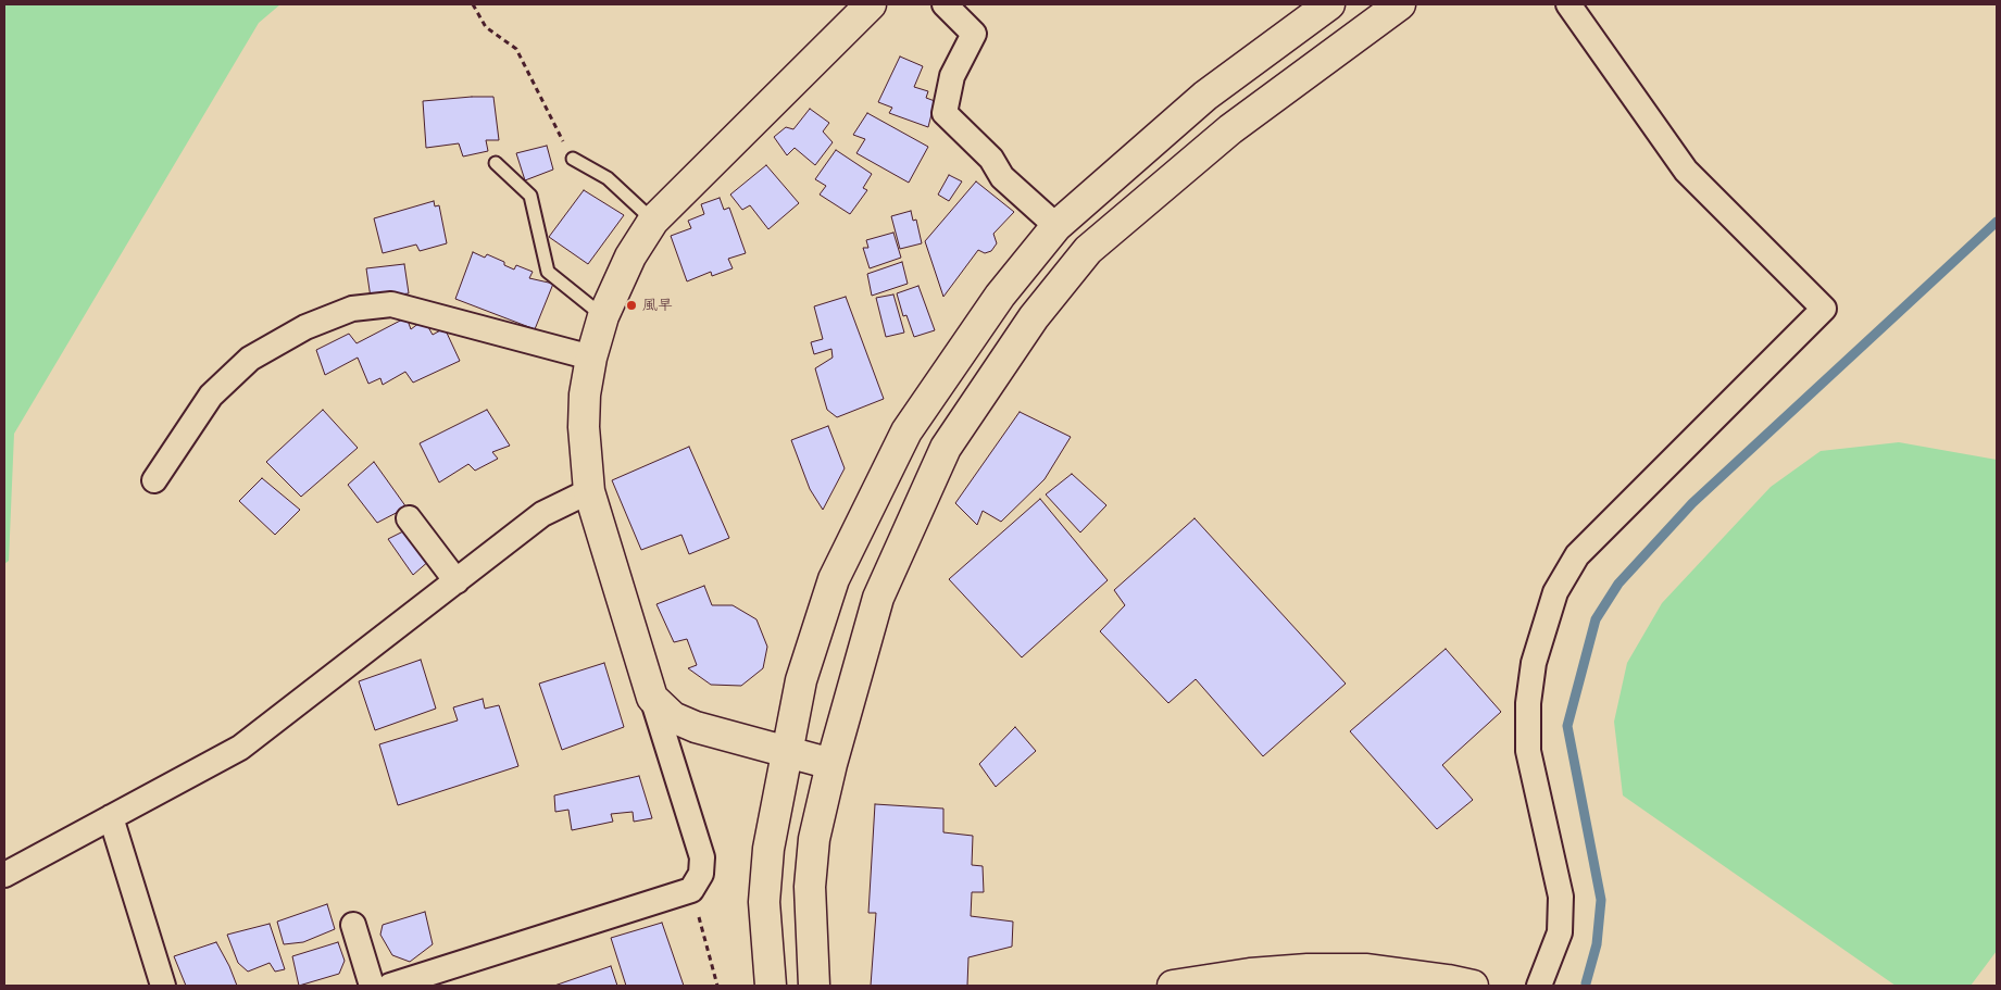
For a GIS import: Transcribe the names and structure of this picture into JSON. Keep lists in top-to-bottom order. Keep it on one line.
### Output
{"places":["風早"]}
